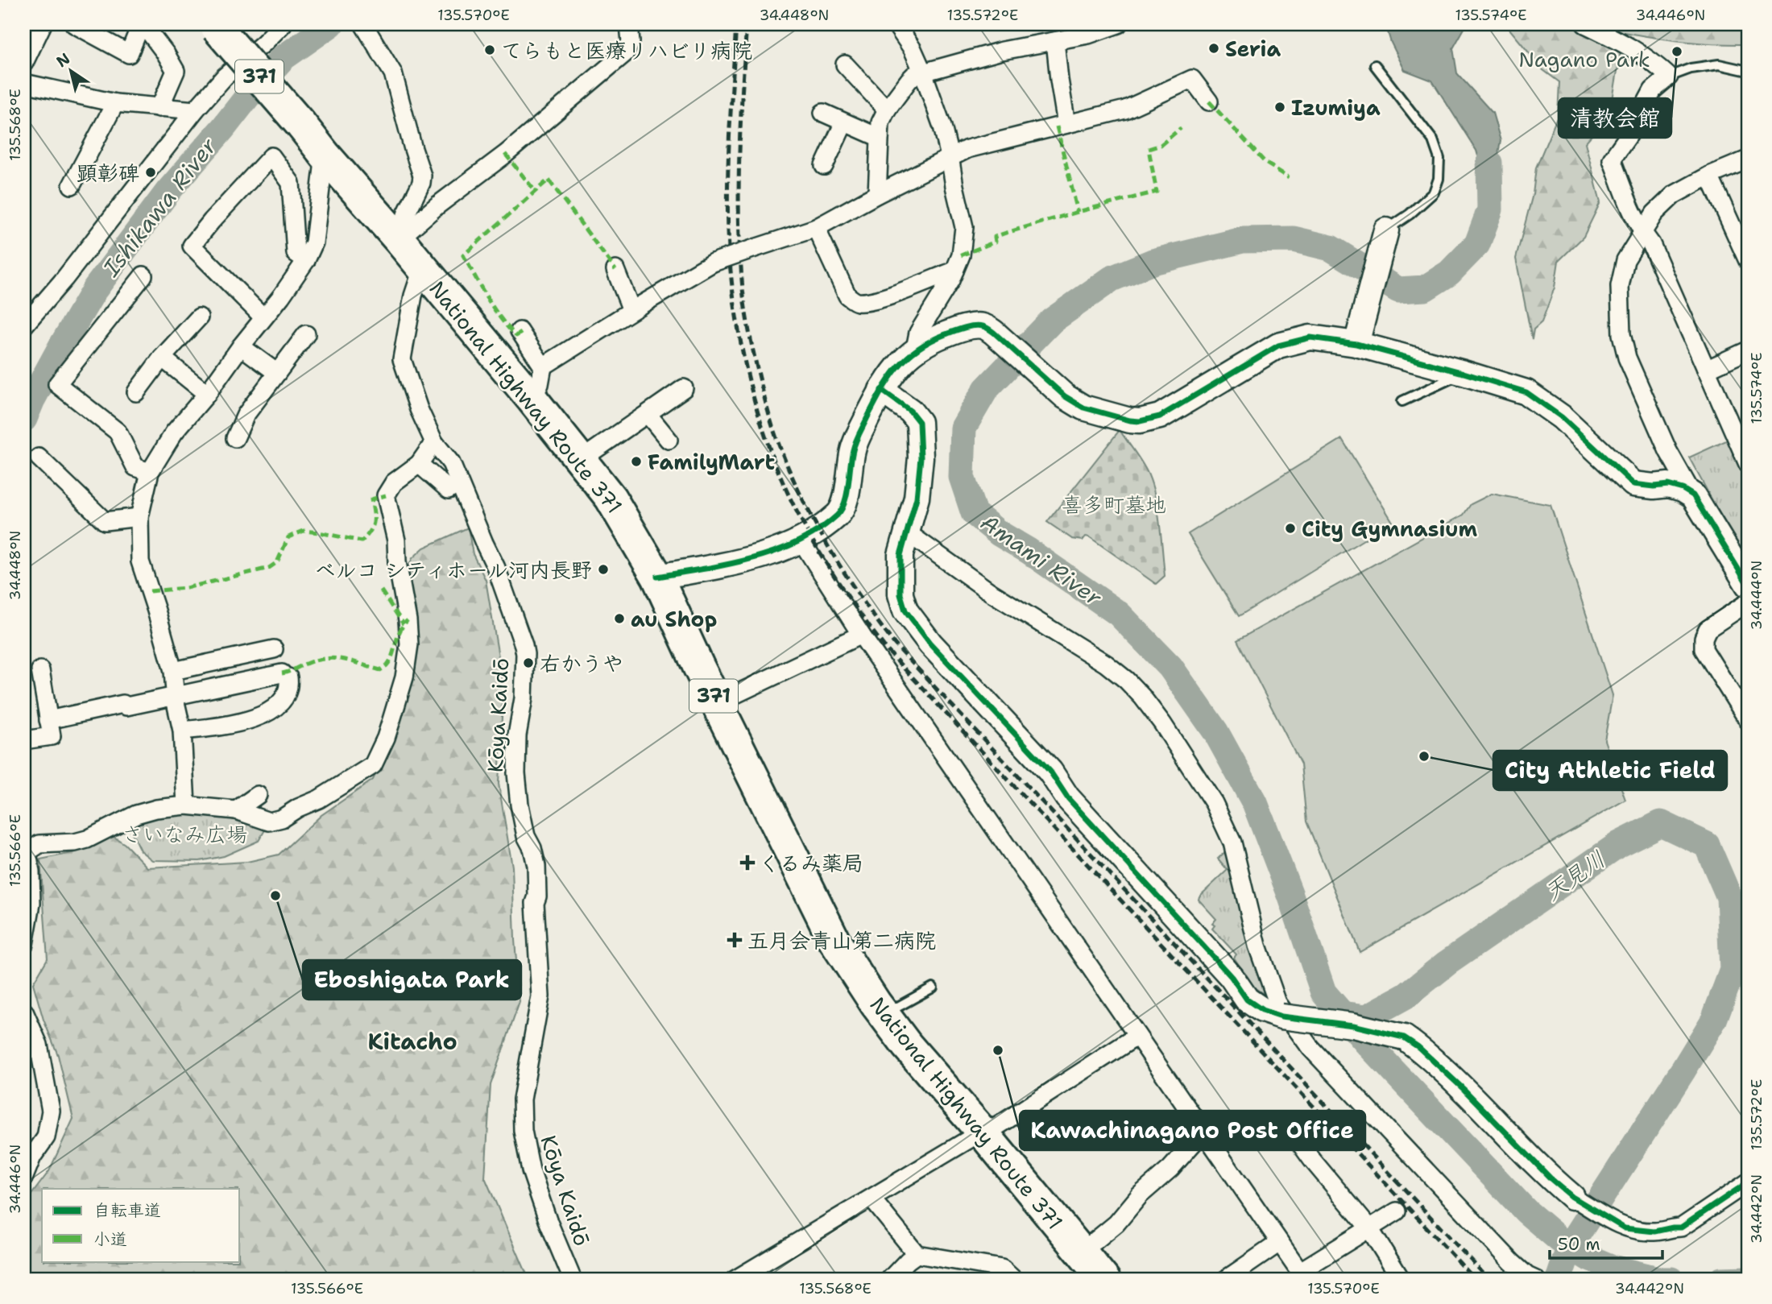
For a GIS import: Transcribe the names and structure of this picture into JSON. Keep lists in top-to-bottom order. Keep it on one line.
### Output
{"streets":{"highway":["371","National Highway Route 371"],"street":["Kōya Kaidō"]},"crossings":[["National Highway Route 371","Kōya Kaidō"]],"districts":["Kitacho"],"water":["Ishikawa River","Amami River","天見川"],"parks":["Nagano Park","喜多町墓地","さいなみ広場"],"places":{"other":["Seria","てらもと医療リハビリ病院","清教会館","Izumiya","顕彰碑","FamilyMart","City Gymnasium","ベルコ シティホール河内長野","au Shop","右かうや","City Athletic Field","Eboshigata Park","Kawachinagano Post Office"],"health":["くるみ薬局","五月会青山第二病院"]},"legend":["自転車道","小道"],"scale_bar":"50 m","north":"top left","coordinates":["135.570°E","34.448°N","135.572°E","135.574°E","34.446°N","135.568°E","34.444°N","135.566°E","34.442°N"]}
